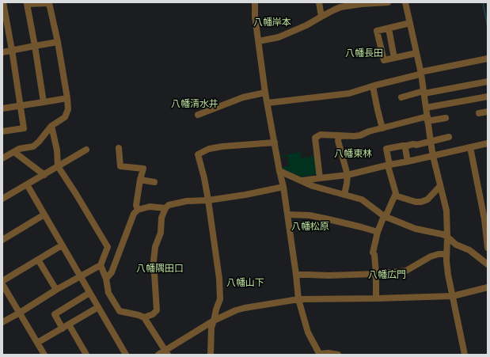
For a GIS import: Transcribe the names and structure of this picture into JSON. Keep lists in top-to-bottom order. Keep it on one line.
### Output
{"districts":["八幡岸本","八幡長田","八幡清水井","八幡東林","八幡松原","八幡隅田口","八幡広門","八幡山下"]}
